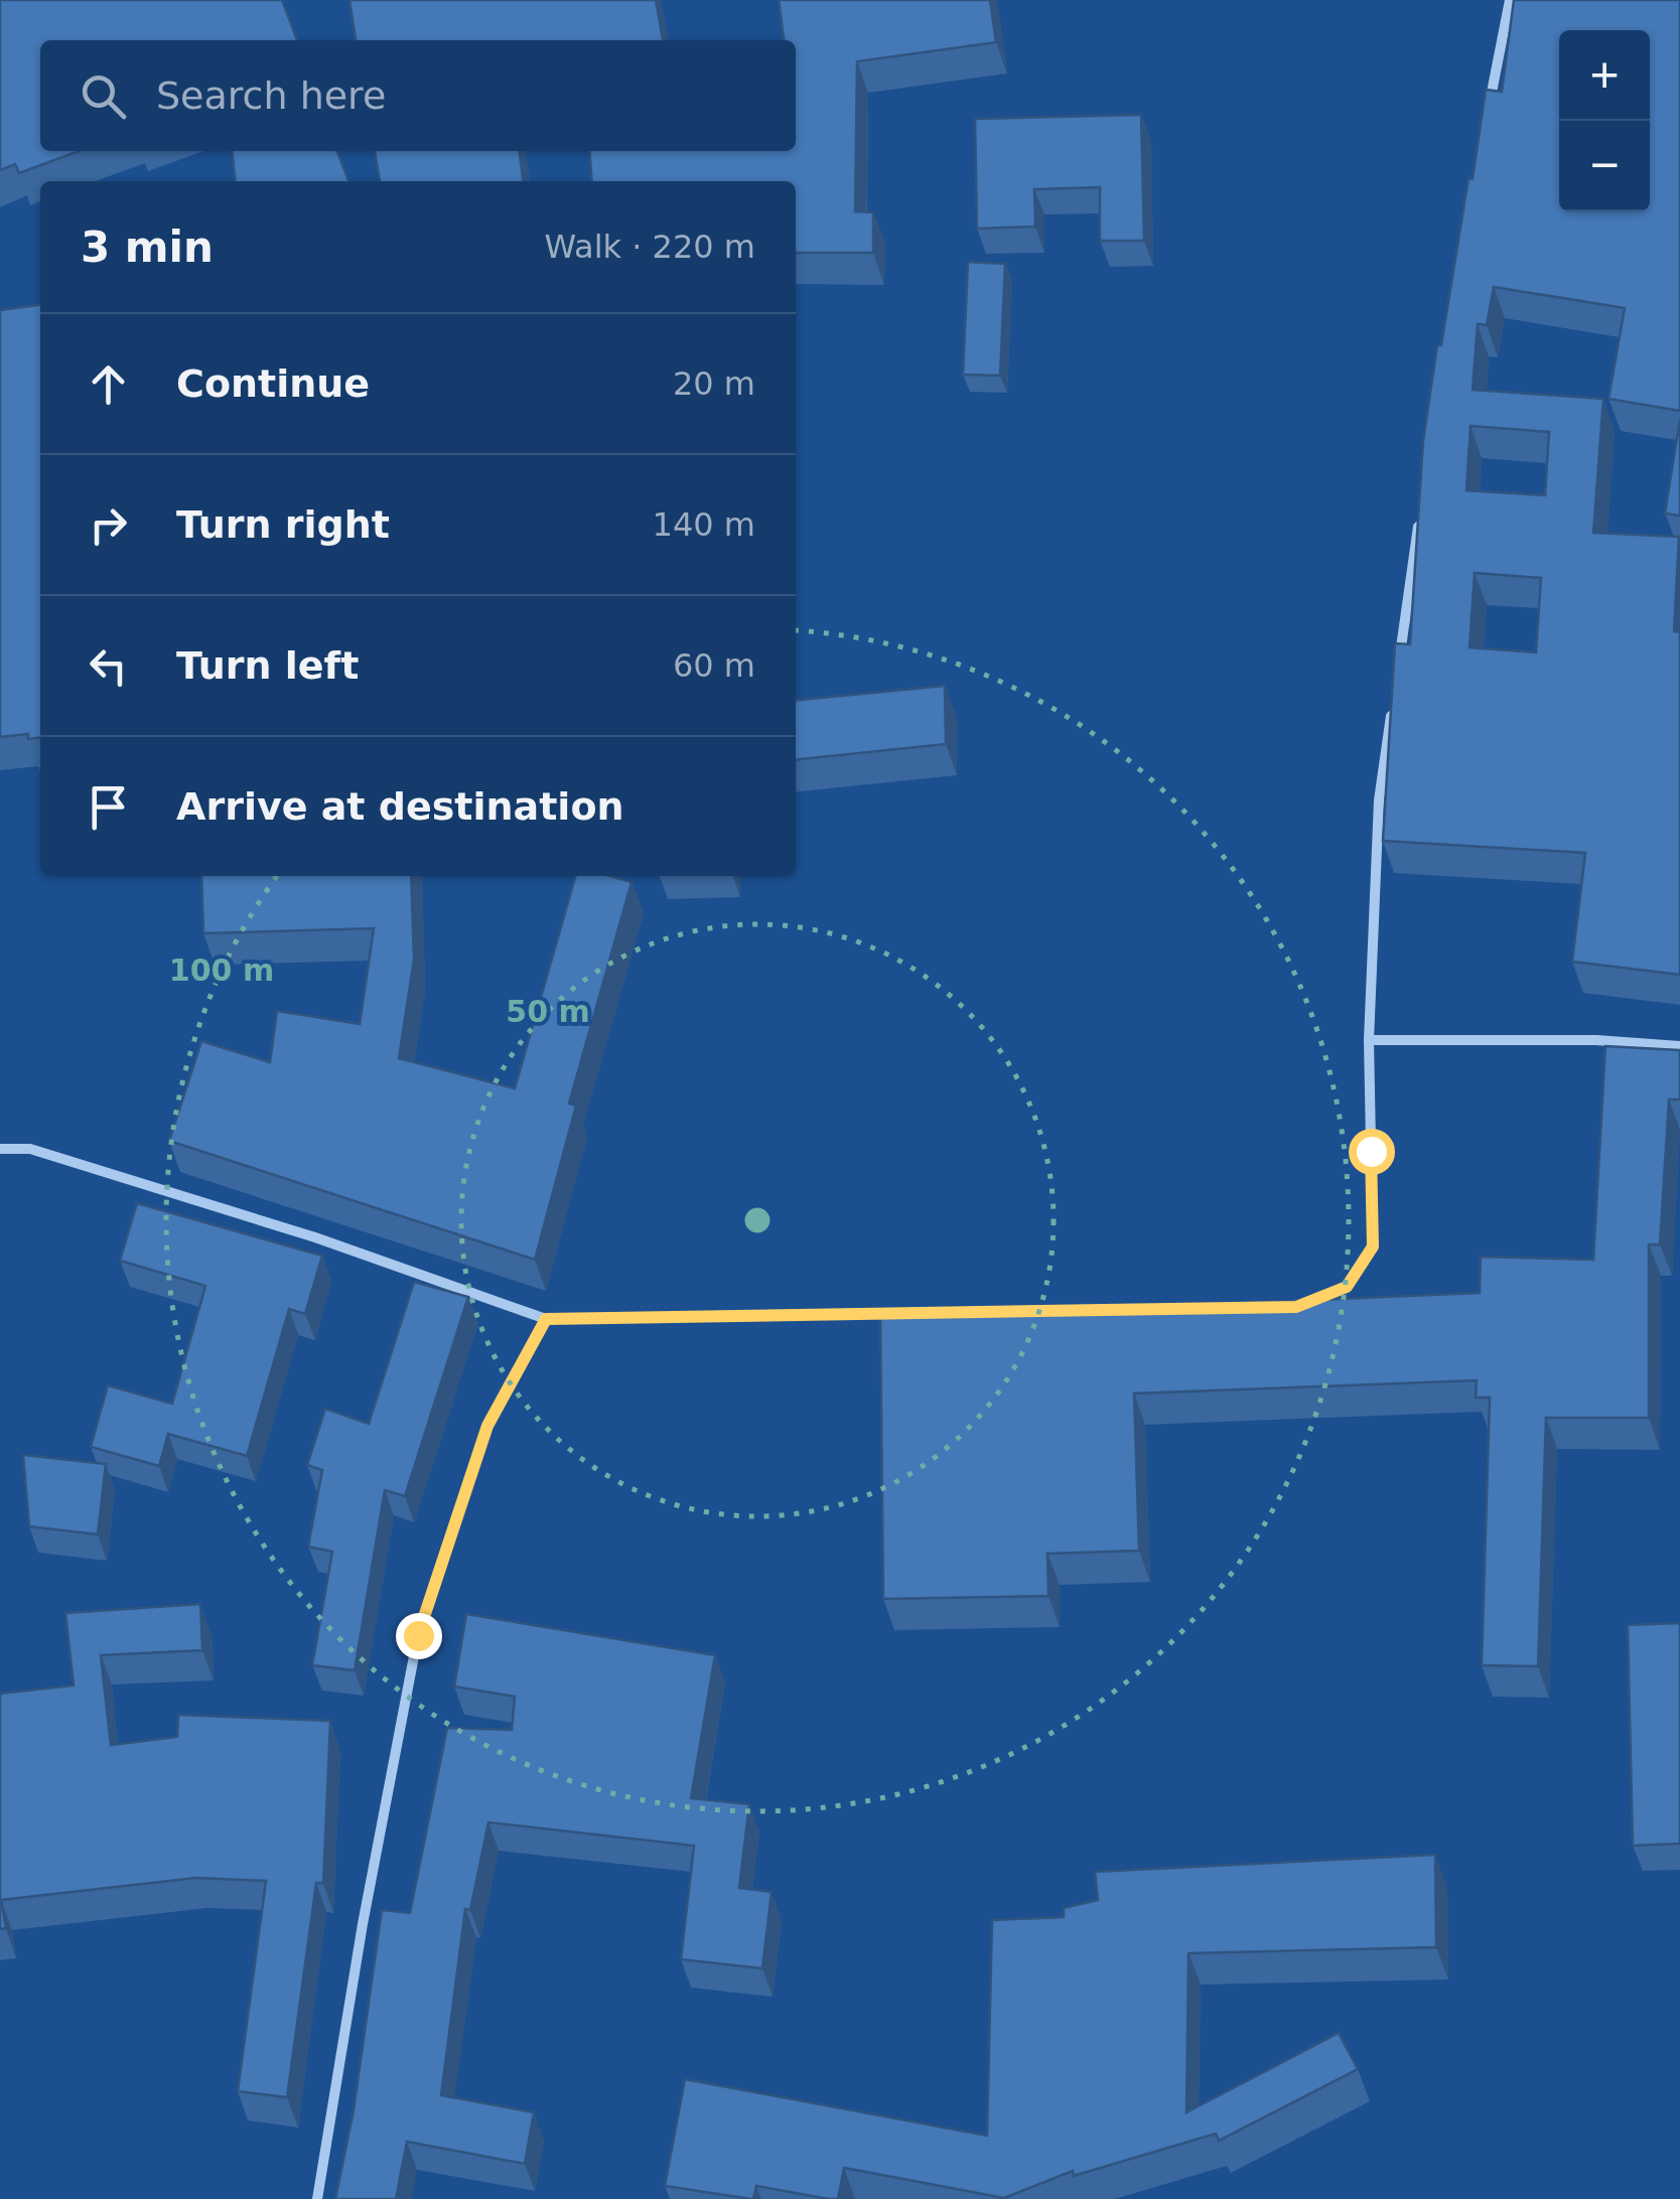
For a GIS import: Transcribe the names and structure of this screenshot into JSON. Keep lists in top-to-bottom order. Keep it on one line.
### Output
{"page":{"map_buttons":["+","−"],"search":"Search here","heading":["3 min","Walk · 220 m"],"list":[["Continue","20 m"],["Turn right","140 m"],["Turn left","60 m"],"Arrive at destination"]},"rings":["100 m","50 m"]}
